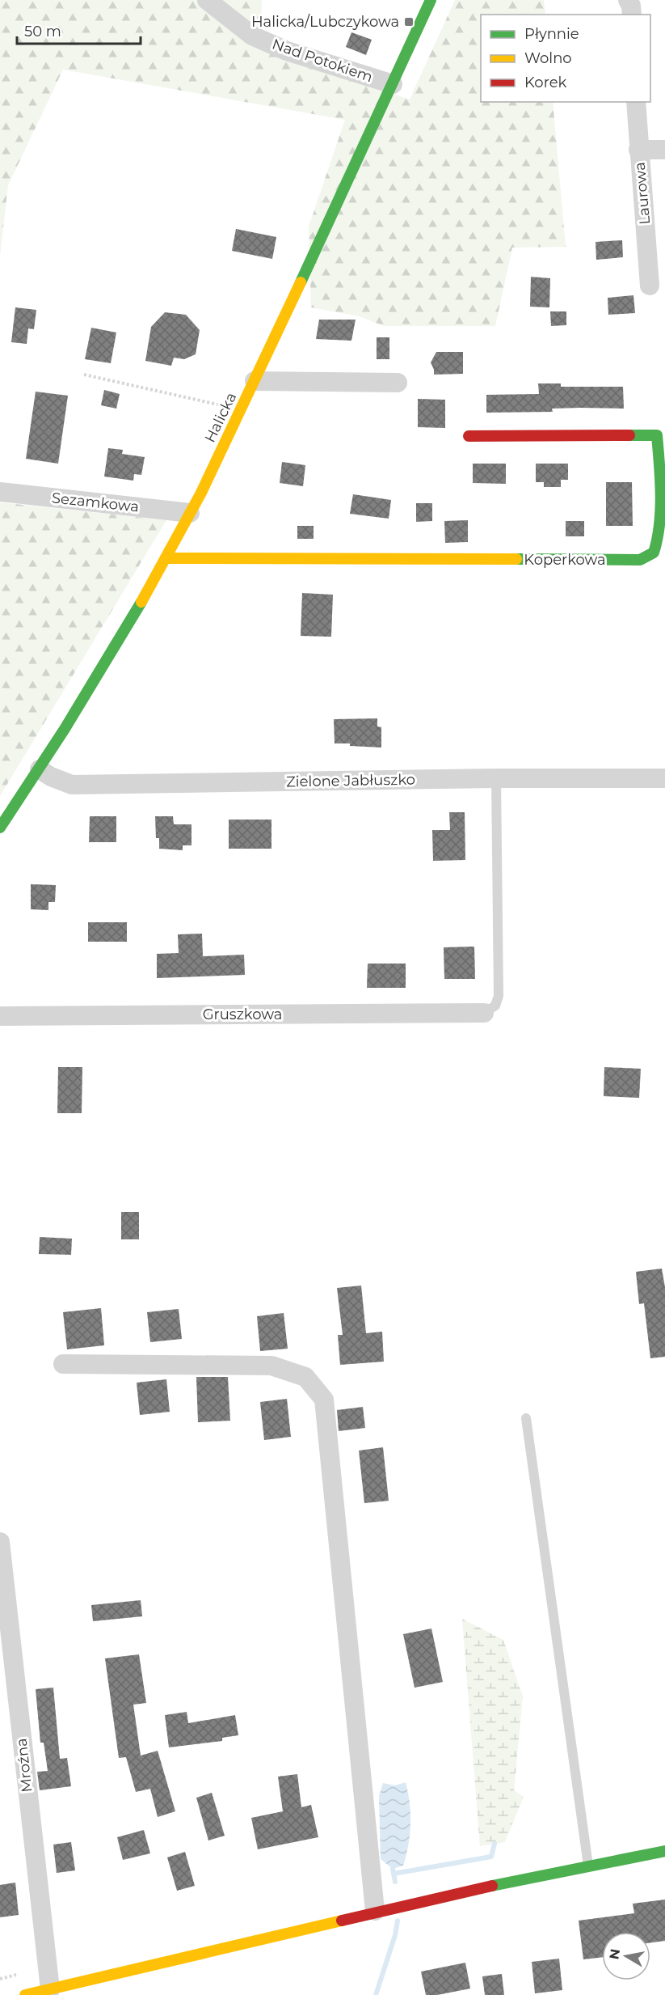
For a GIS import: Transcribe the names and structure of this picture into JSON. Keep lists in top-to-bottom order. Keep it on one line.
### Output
{"streets":{"street":["Nad Potokiem","Laurowa","Halicka","Sezamkowa","Koperkowa","Zielone Jabłuszko","Gruszkowa","Mroźna"]},"crossings":[["Nad Potokiem","Halicka"],["Halicka","Sezamkowa"],["Halicka","Koperkowa"],["Halicka","Zielone Jabłuszko"]],"places":{"transit":["Halicka/Lubczykowa"]},"legend":["Płynnie","Wolno","Korek"],"scale_bar":"50 m","north":"left"}
